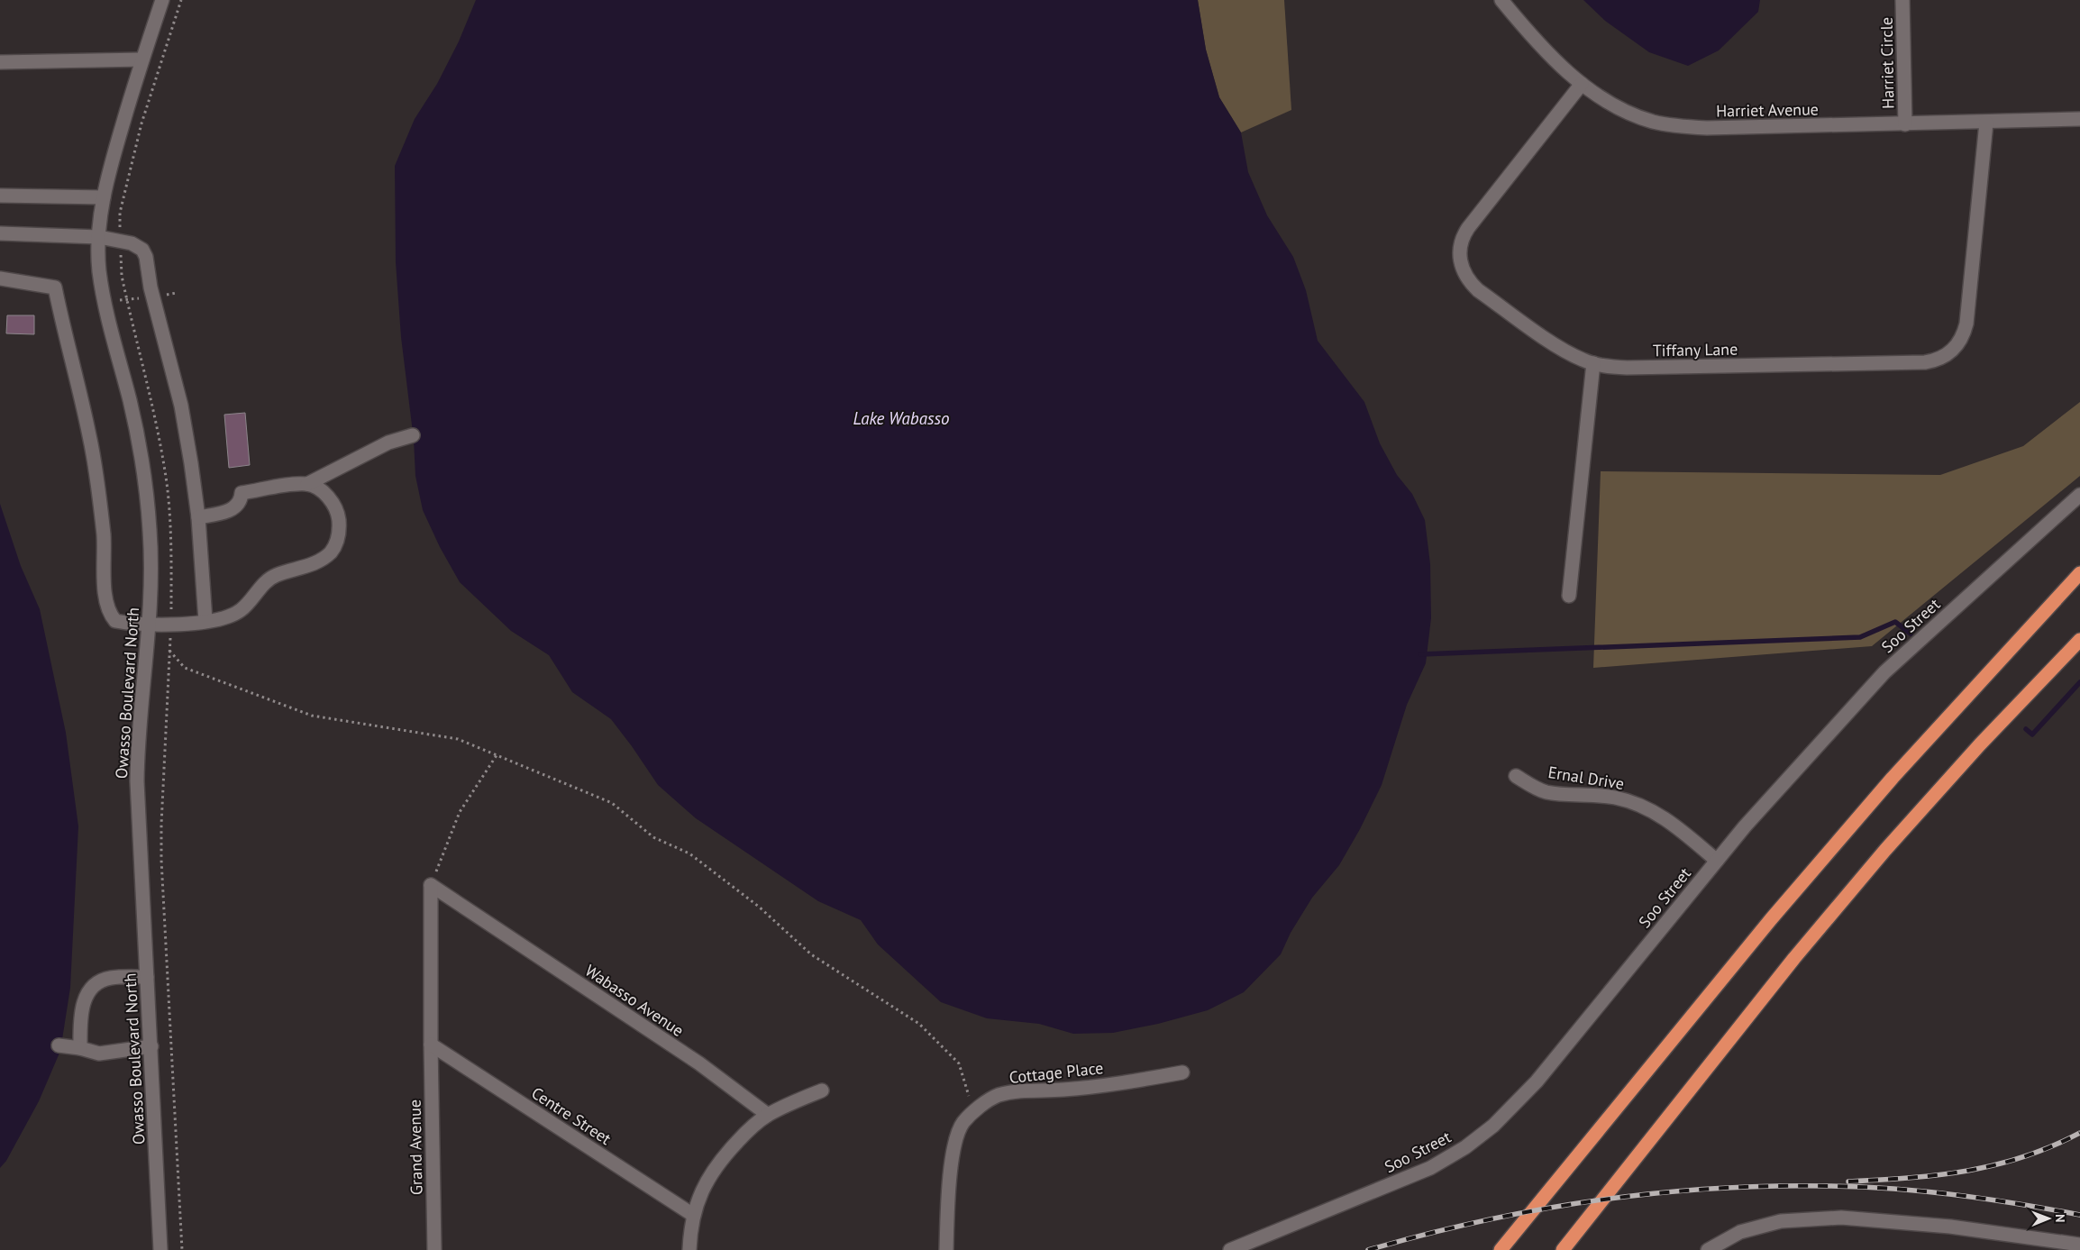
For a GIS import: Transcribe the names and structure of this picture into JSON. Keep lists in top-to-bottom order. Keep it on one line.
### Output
{"streets":{"street":["Harriet Circle","Harriet Avenue","Tiffany Lane","Soo Street","Owasso Boulevard North","Ernal Drive","Wabasso Avenue","Cottage Place","Centre Street","Grand Avenue"]},"crossings":[["Harriet Circle","Harriet Avenue"],["Harriet Avenue","Tiffany Lane"],["Soo Street","Ernal Drive"],["Wabasso Avenue","Grand Avenue"],["Centre Street","Grand Avenue"]],"water":["Lake Wabasso"],"north":"right"}
